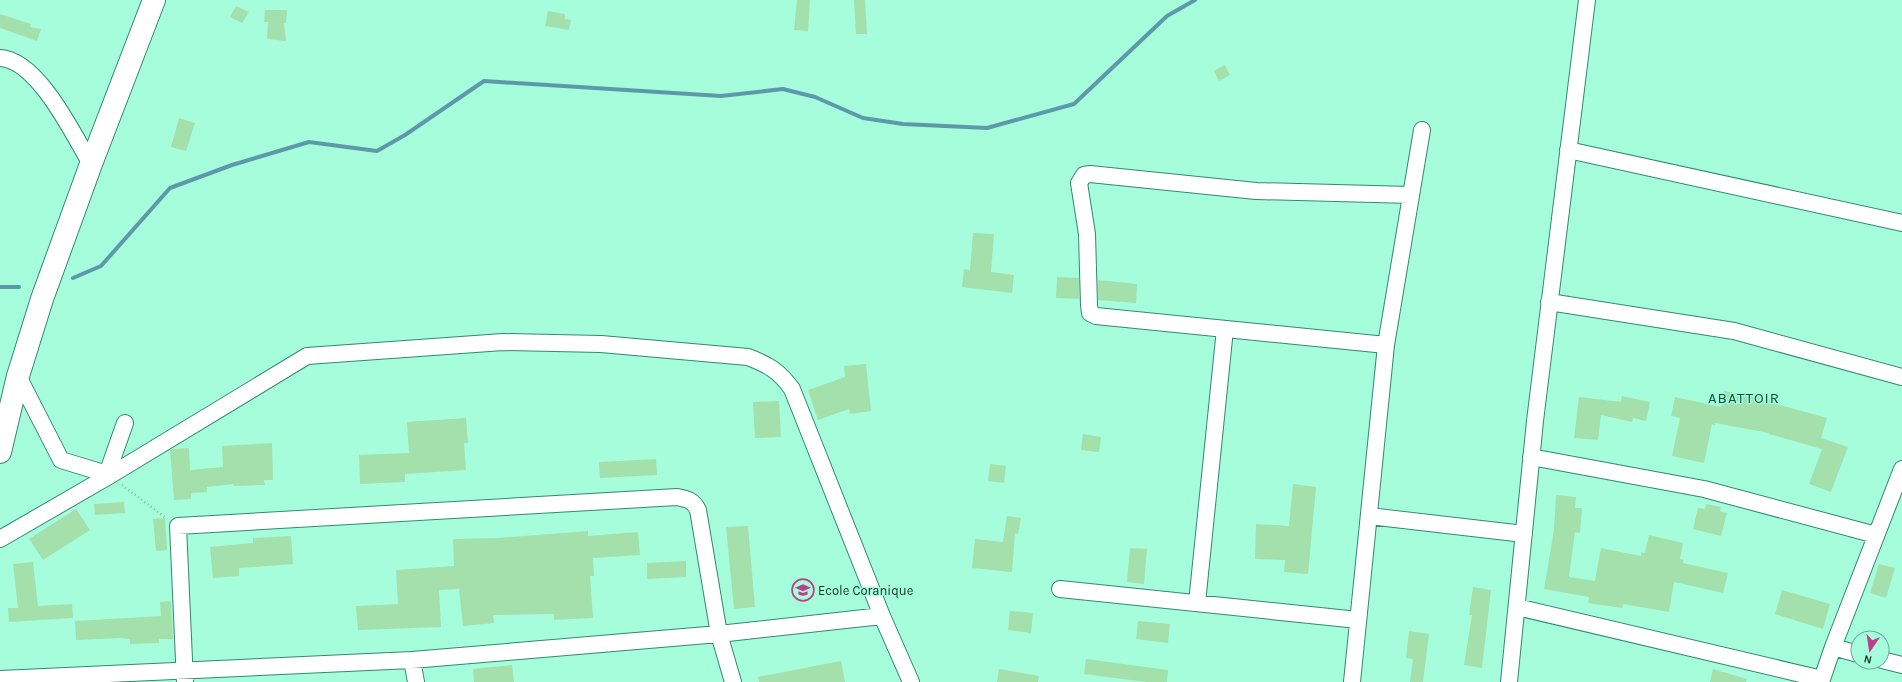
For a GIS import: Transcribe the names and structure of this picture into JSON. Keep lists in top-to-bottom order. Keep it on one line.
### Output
{"districts":["ABATTOIR"],"places":{"school or university":["Ecole Coranique"]},"north":"bottom"}
